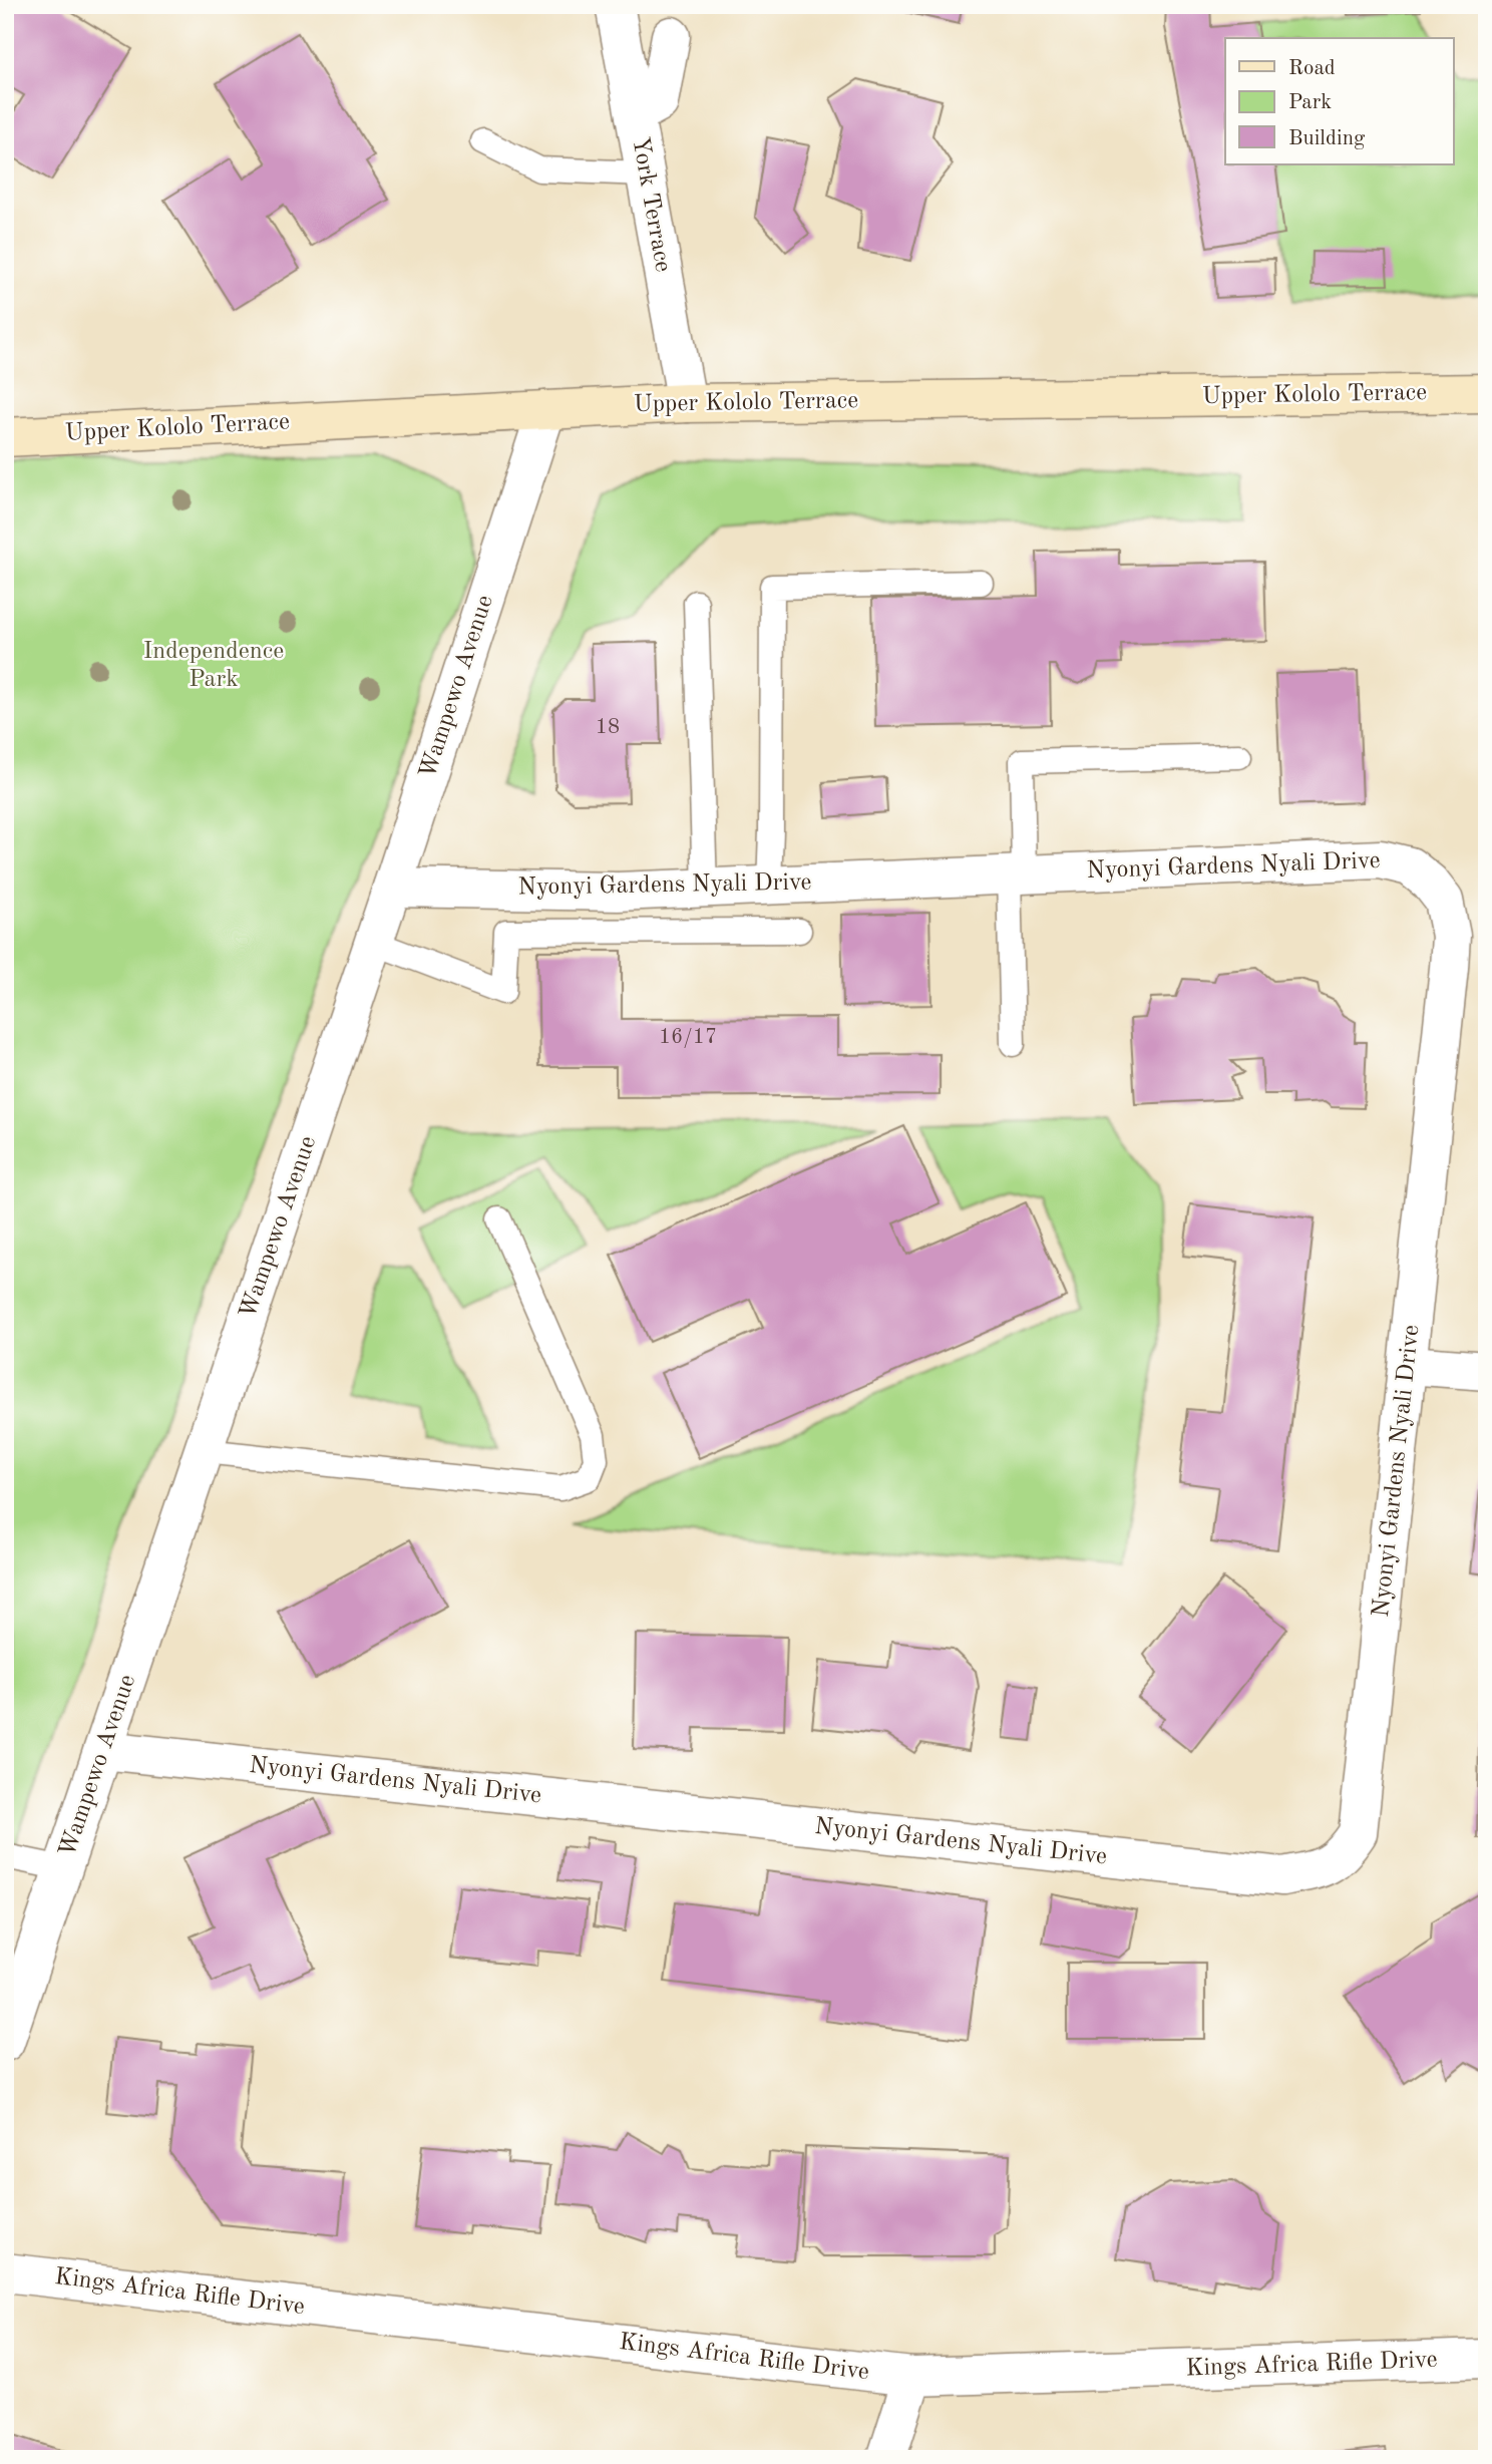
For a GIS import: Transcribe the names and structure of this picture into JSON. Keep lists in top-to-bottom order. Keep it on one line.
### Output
{"streets":{"main road":["Upper Kololo Terrace"],"street":["York Terrace","Wampewo Avenue","Nyonyi Gardens Nyali Drive","Kings Africa Rifle Drive"]},"crossings":[["York Terrace","Upper Kololo Terrace"],["Upper Kololo Terrace","Wampewo Avenue"],["Wampewo Avenue","Nyonyi Gardens Nyali Drive"]],"parks":["Independence Park"],"house_numbers":["18","16/17"],"legend":["Road","Park","Building"]}
